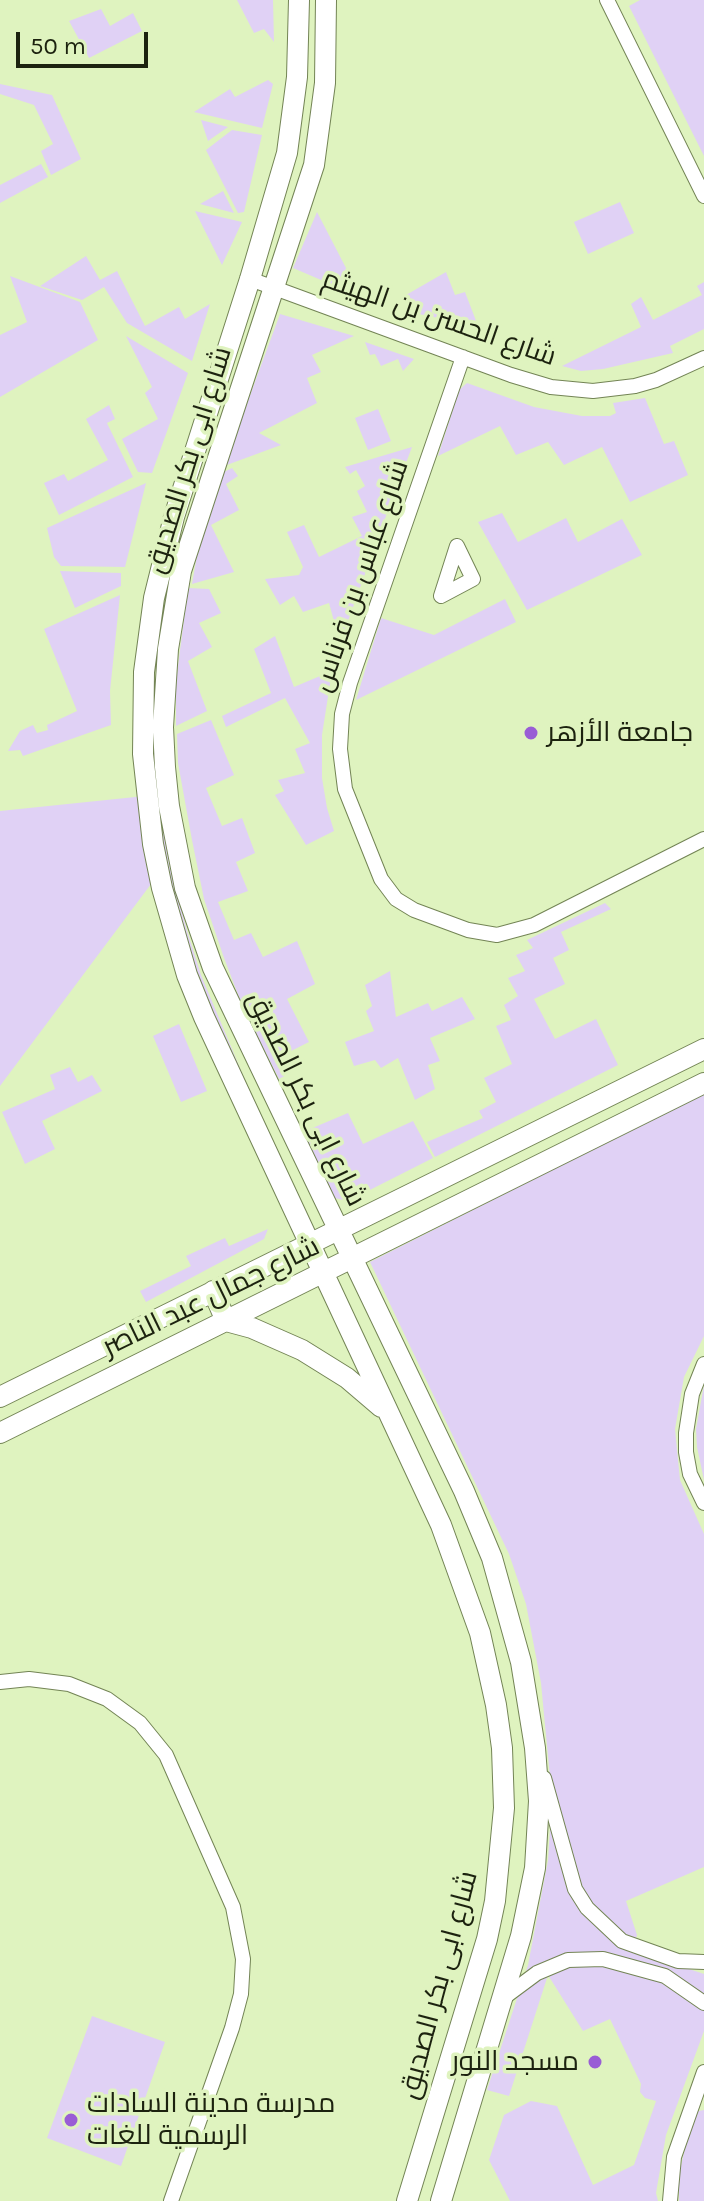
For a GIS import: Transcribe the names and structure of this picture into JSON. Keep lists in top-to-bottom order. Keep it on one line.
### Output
{"streets":{"main road":["شارع ابى بكر الصديق","شارع جمال عبد الناصر"],"street":["شارع الحسن بن الهيثم","شارع عباس بن فرناس"]},"crossings":[["شارع الحسن بن الهيثم","شارع ابى بكر الصديق"],["شارع الحسن بن الهيثم","شارع عباس بن فرناس"],["شارع ابى بكر الصديق","شارع جمال عبد الناصر"]],"places":["جامعة الأزهر","مسجد النور","مدرسة مدينة السادات الرسمية للغات"],"scale_bar":"50 m"}
